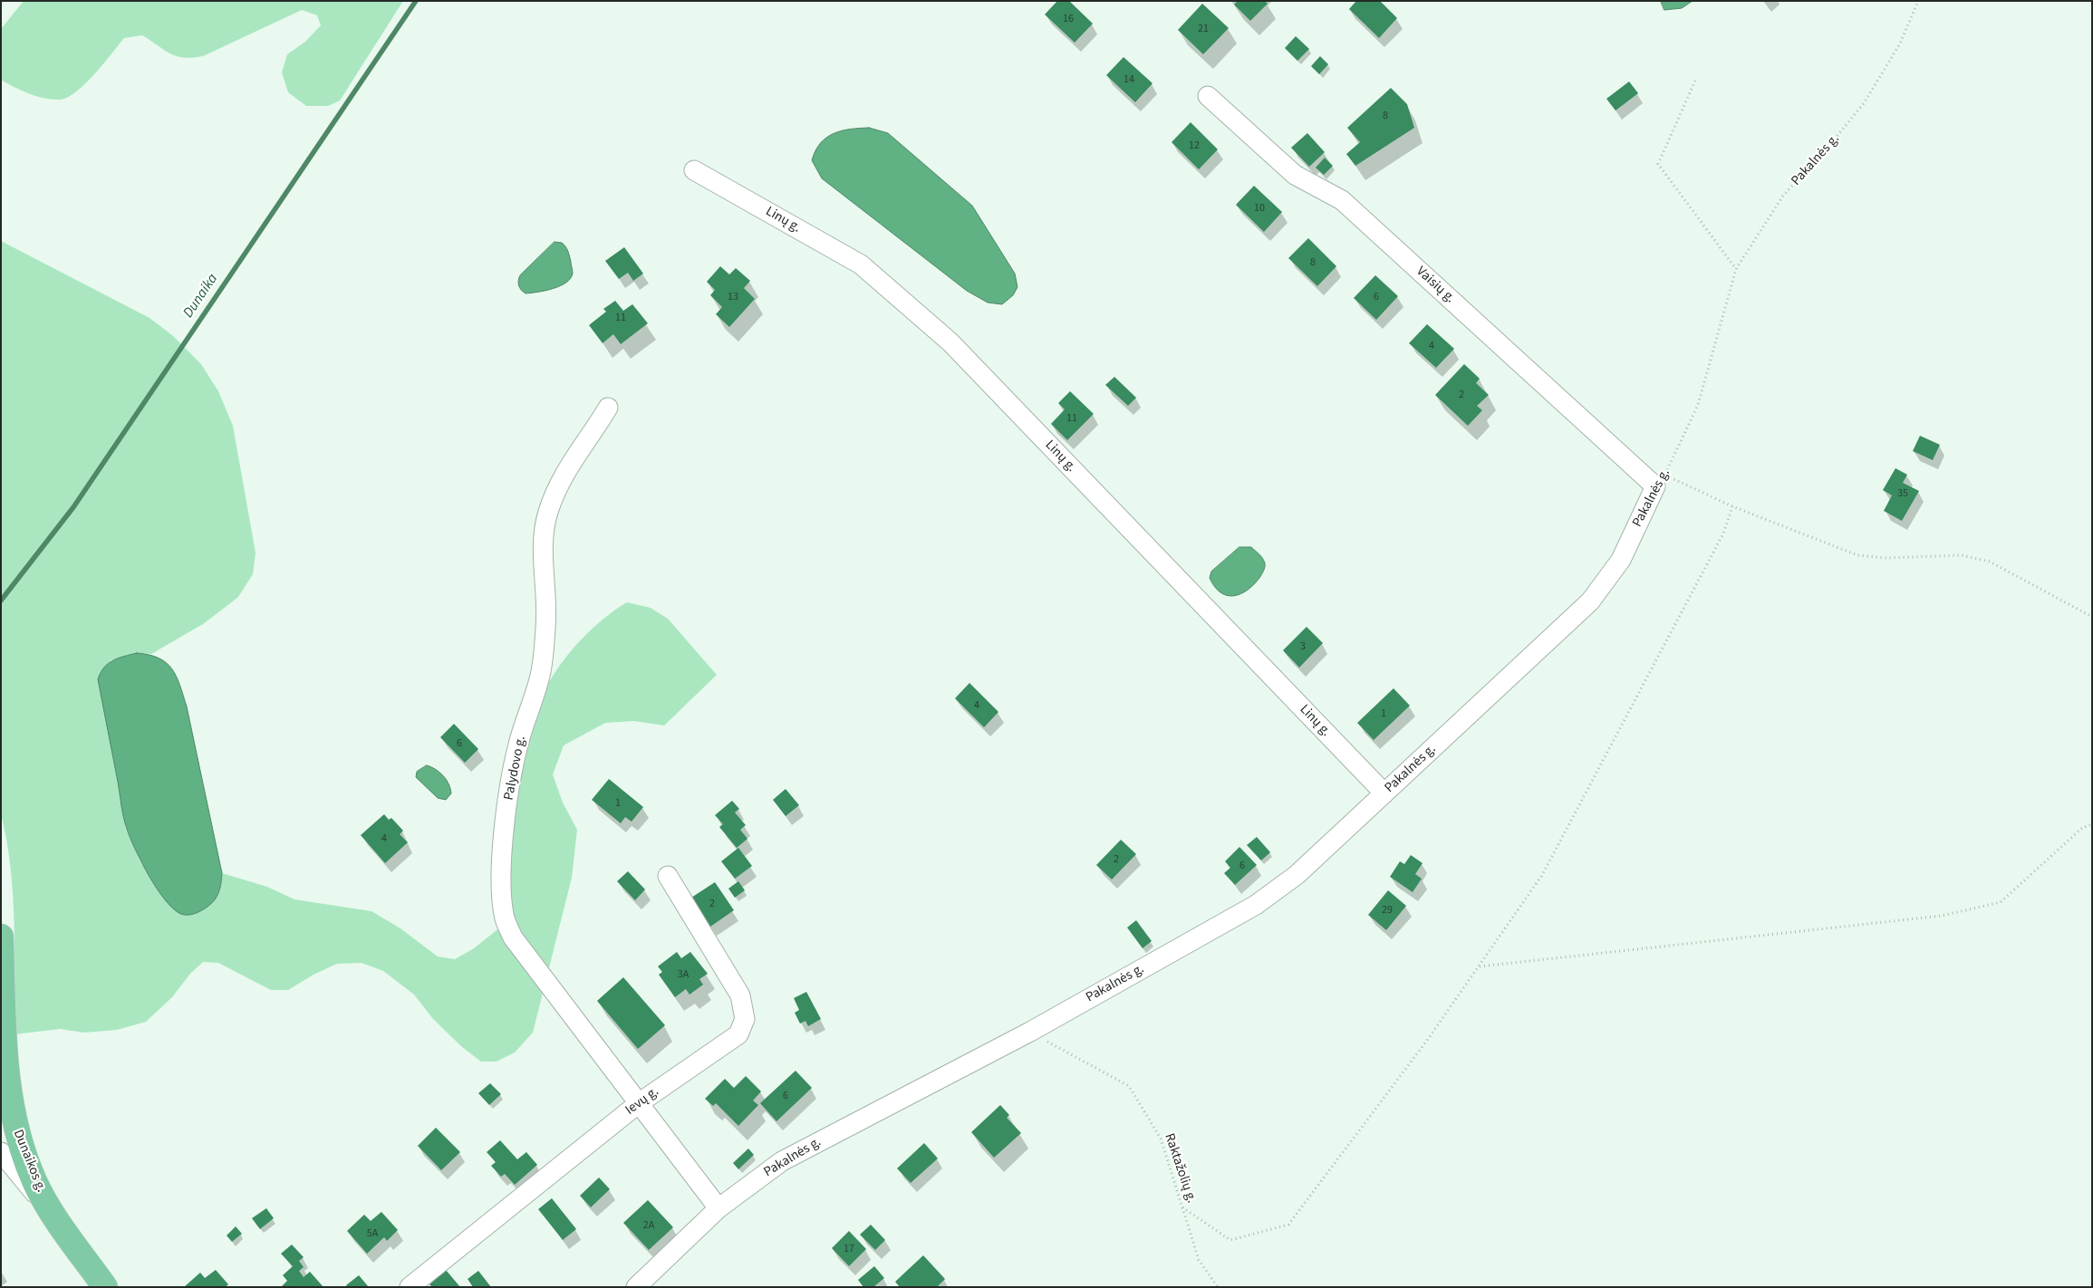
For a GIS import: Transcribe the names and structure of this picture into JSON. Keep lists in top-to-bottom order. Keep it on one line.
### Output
{"streets":{"main road":["Dunaikos g."],"street":["Pakalnės g.","Linų g.","Vaisių g.","Palydovo g.","Ievų g."],"path":["Raktažolių g."]},"crossings":[["Pakalnės g.","Linų g."],["Pakalnės g.","Vaisių g."],["Pakalnės g.","Palydovo g."],["Pakalnės g.","Raktažolių g."],["Palydovo g.","Ievų g."]],"water":["Dunaika"],"house_numbers":["16","21","14","8","12","10","8","13","6","11","4","2","11","35","3","4","1","6","1","4","2","6","2","29","3A","6","2A","5A","17"]}
